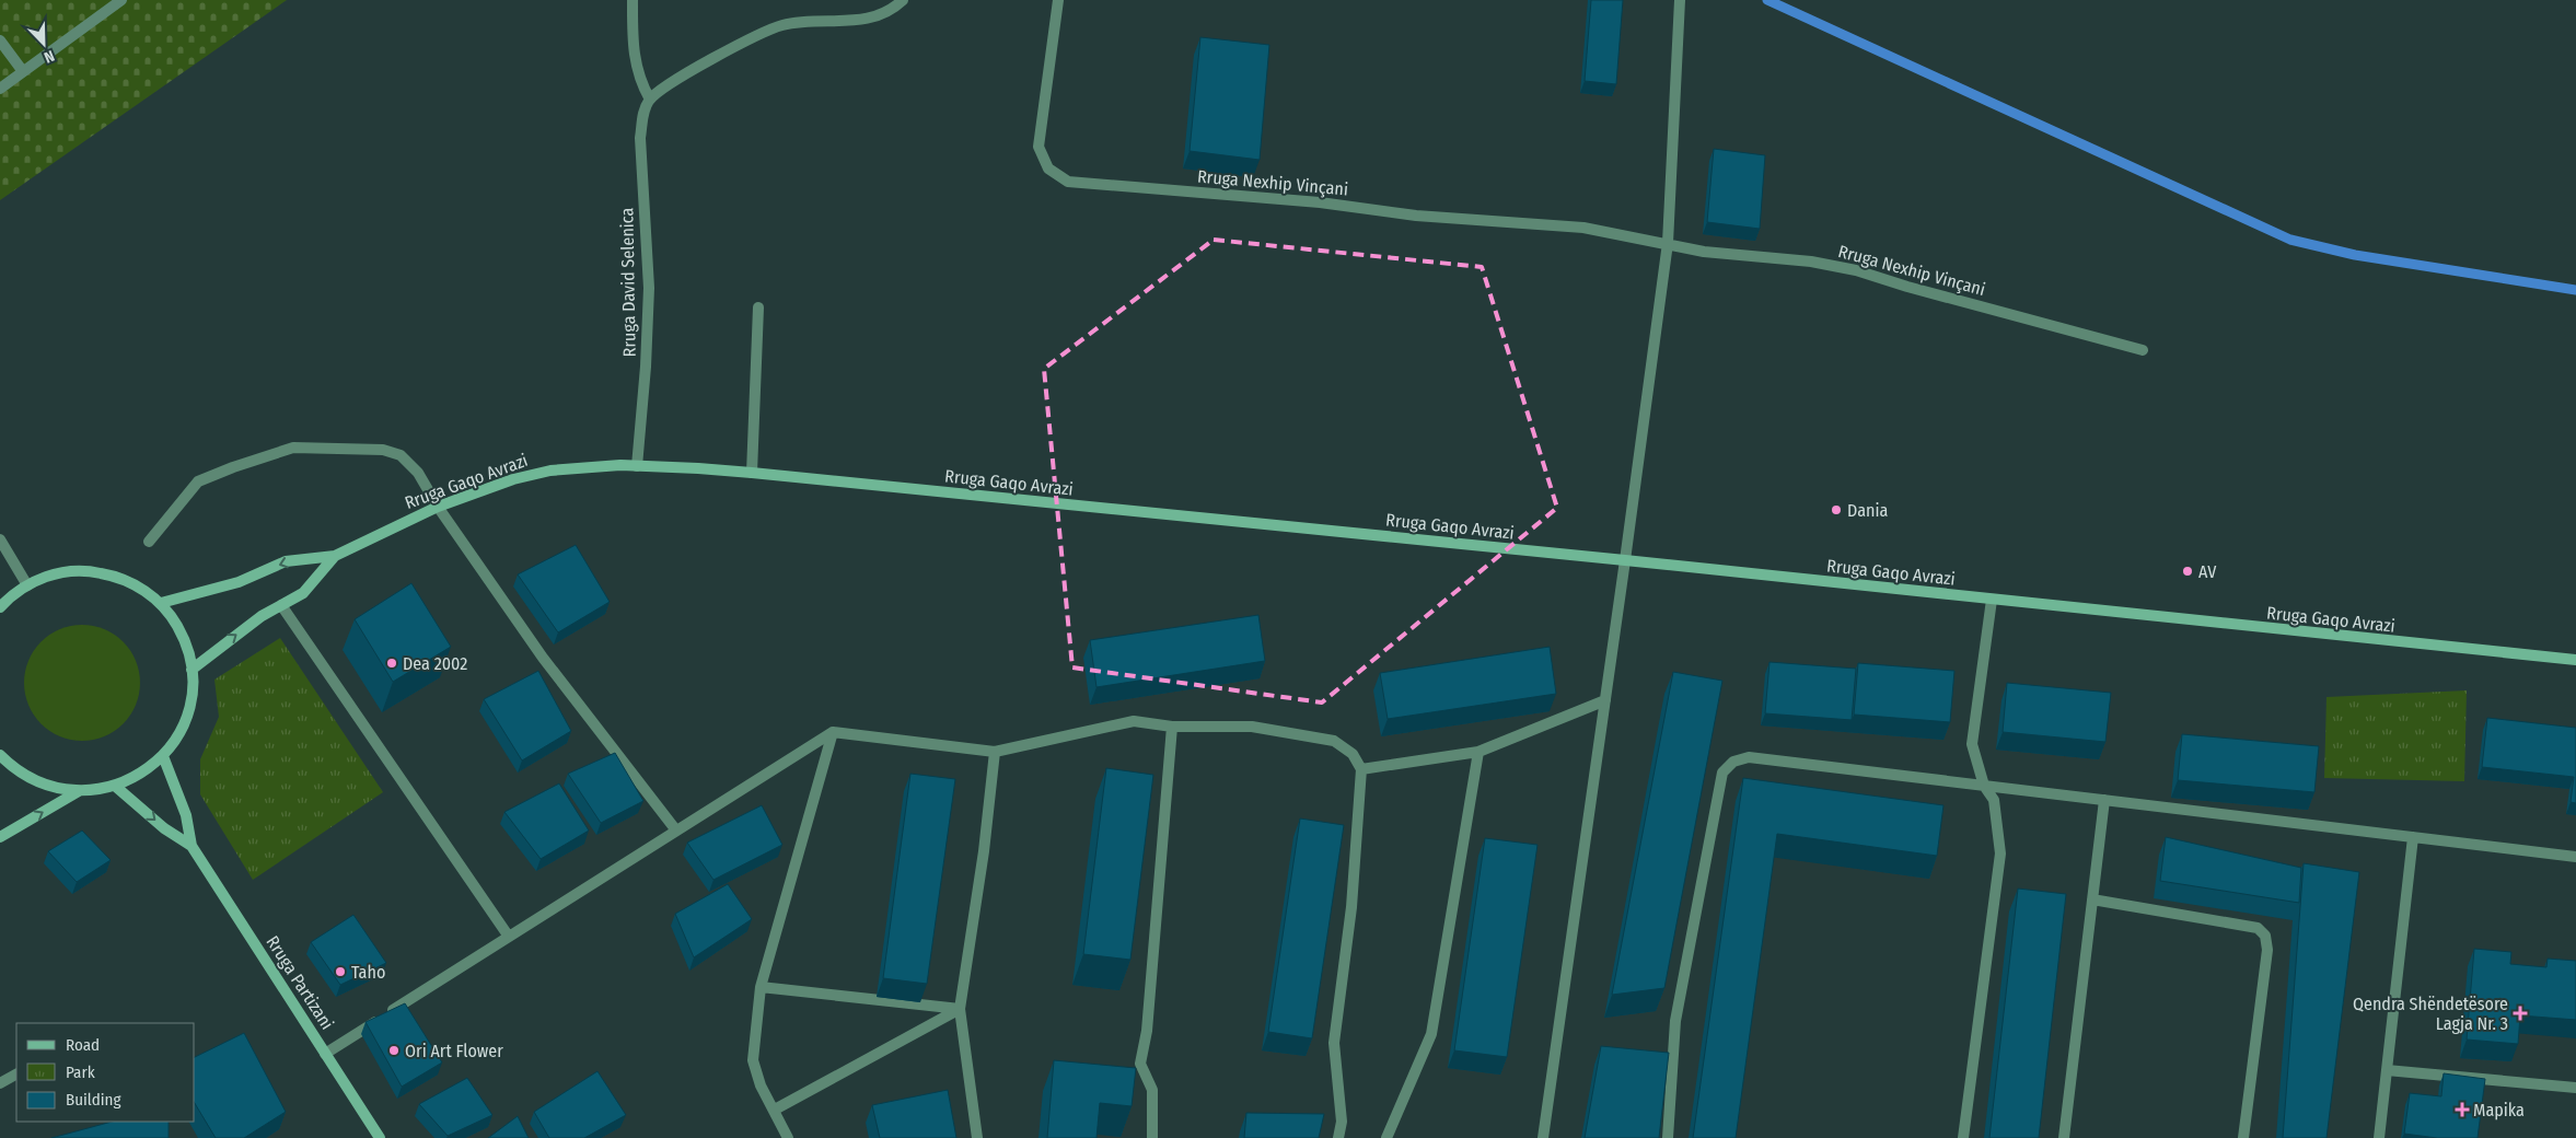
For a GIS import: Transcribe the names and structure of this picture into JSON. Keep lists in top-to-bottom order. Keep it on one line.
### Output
{"streets":{"main road":["Rruga Gaqo Avrazi","Rruga Partizani"],"street":["Rruga Nexhip Vinçani","Rruga David Selenica"]},"crossings":[["Rruga David Selenica","Rruga Gaqo Avrazi"]],"places":{"other":["Dania","AV","Dea 2002","Taho","Ori Art Flower"],"health":["Qendra Shëndetësore Lagja Nr. 3","Mapika"]},"legend":["Road","Park","Building"],"north":"bottom right"}
